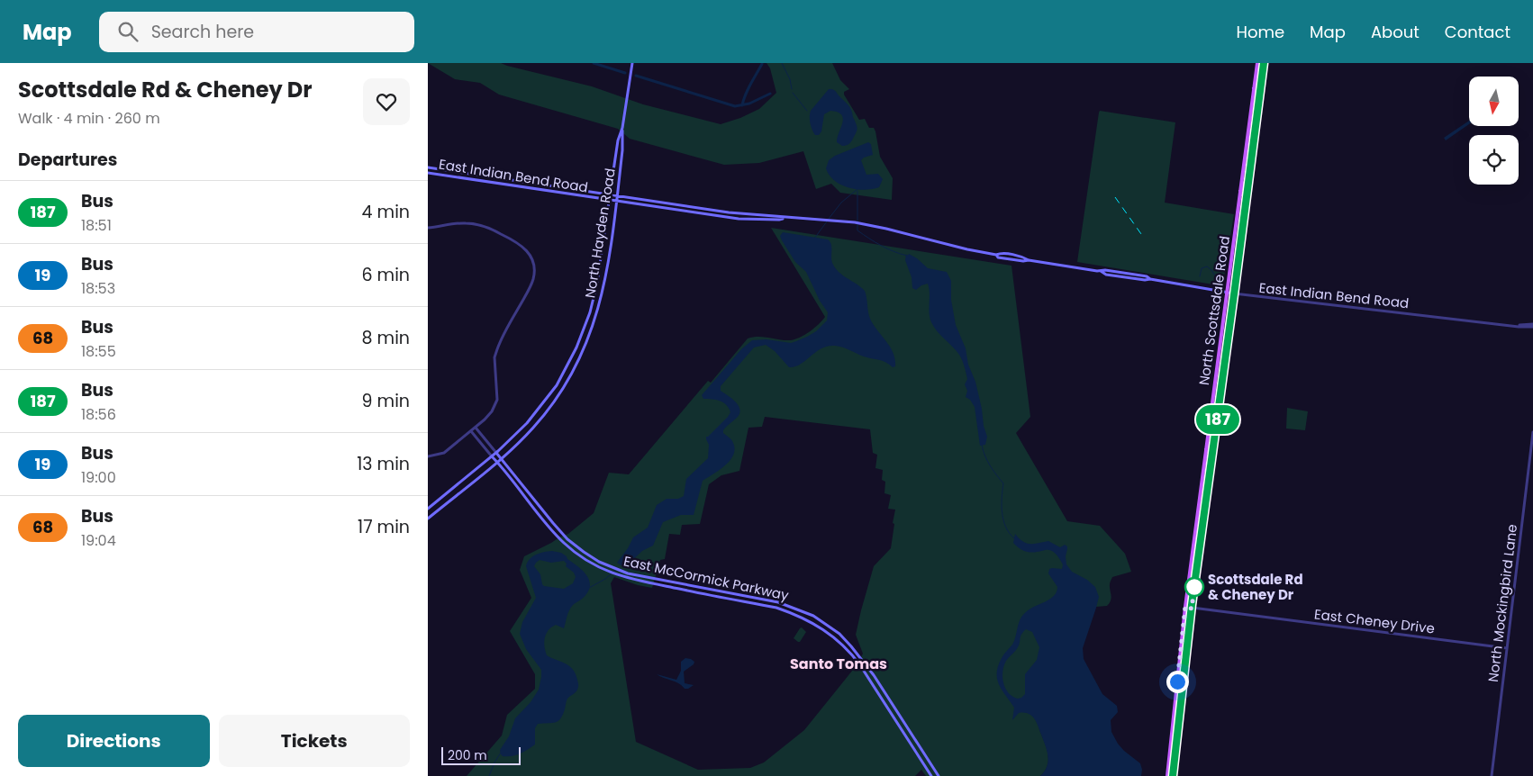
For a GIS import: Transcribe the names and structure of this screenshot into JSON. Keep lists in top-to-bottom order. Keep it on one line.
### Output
{"streets":{"main road":["East Indian Bend Road","North Hayden Road","North Scottsdale Road","East McCormick Parkway"],"street":["North Mockingbird Lane","East Cheney Drive"]},"crossings":[["East Indian Bend Road","North Hayden Road"],["East Indian Bend Road","North Scottsdale Road"],["North Hayden Road","East McCormick Parkway"],["North Scottsdale Road","East Cheney Drive"],["North Mockingbird Lane","East Cheney Drive"]],"districts":["Santo Tomas"],"places":["Scottsdale Rd & Cheney Dr"],"lines":["bus line 187"],"scale_bar":"200 m","north":"bottom","page":{"header":"Map","search":"Search here","nav":["Home","Map","About","Contact"],"heading":[["Scottsdale Rd & Cheney Dr","Walk · 4 min · 260 m"],"Departures"],"on_map":"187","list":[{"mark":"187","name":"Bus","note":"18:51","value":"4 min"},{"mark":"19","name":"Bus","note":"18:53","value":"6 min"},{"mark":"68","name":"Bus","note":"18:55","value":"8 min"},{"mark":"187","name":"Bus","note":"18:56","value":"9 min"},{"mark":"19","name":"Bus","note":"19:00","value":"13 min"},{"mark":"68","name":"Bus","note":"19:04","value":"17 min"}],"buttons":["Directions","Tickets"],"scale":"200 m"}}
